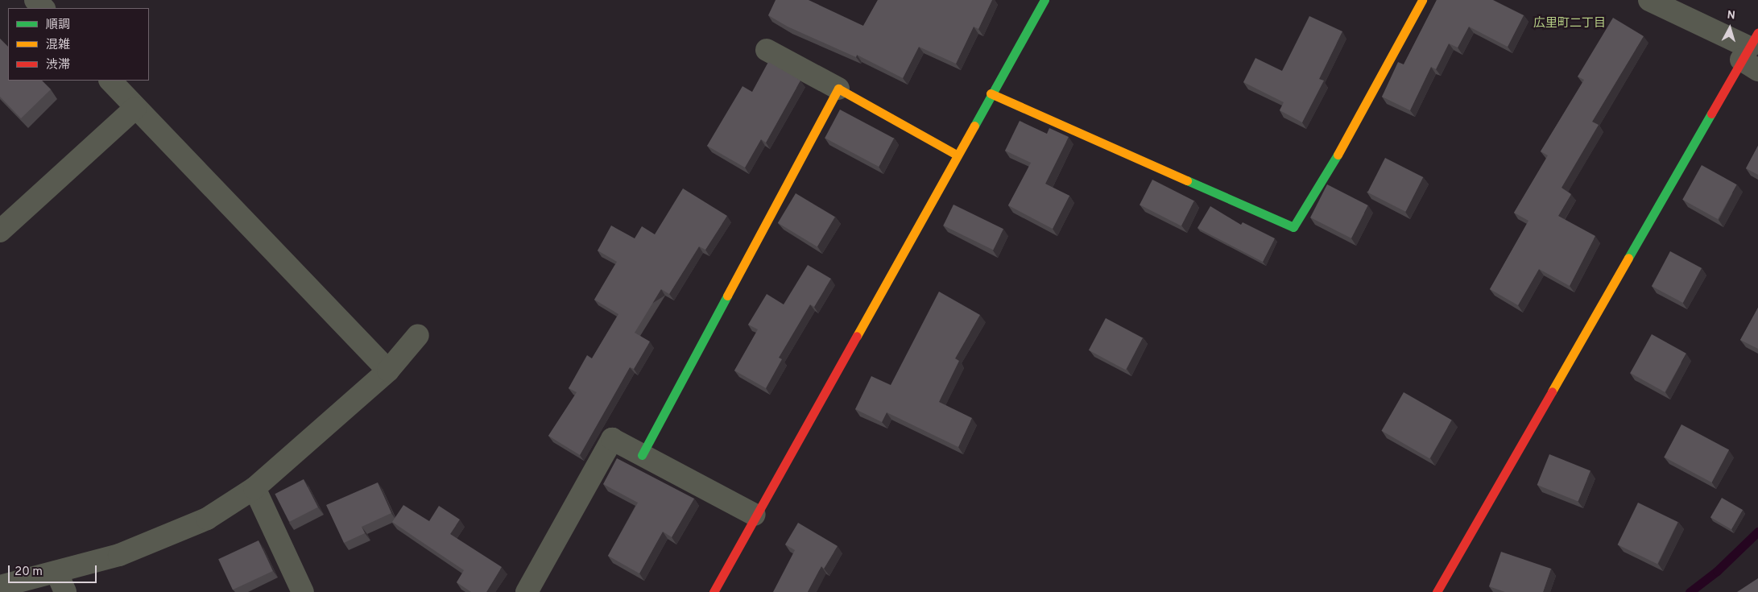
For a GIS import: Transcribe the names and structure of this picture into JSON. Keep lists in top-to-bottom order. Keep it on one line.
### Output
{"districts":["広里町二丁目"],"legend":["順調","混雑","渋滞"],"scale_bar":"20 m","north":"top"}
